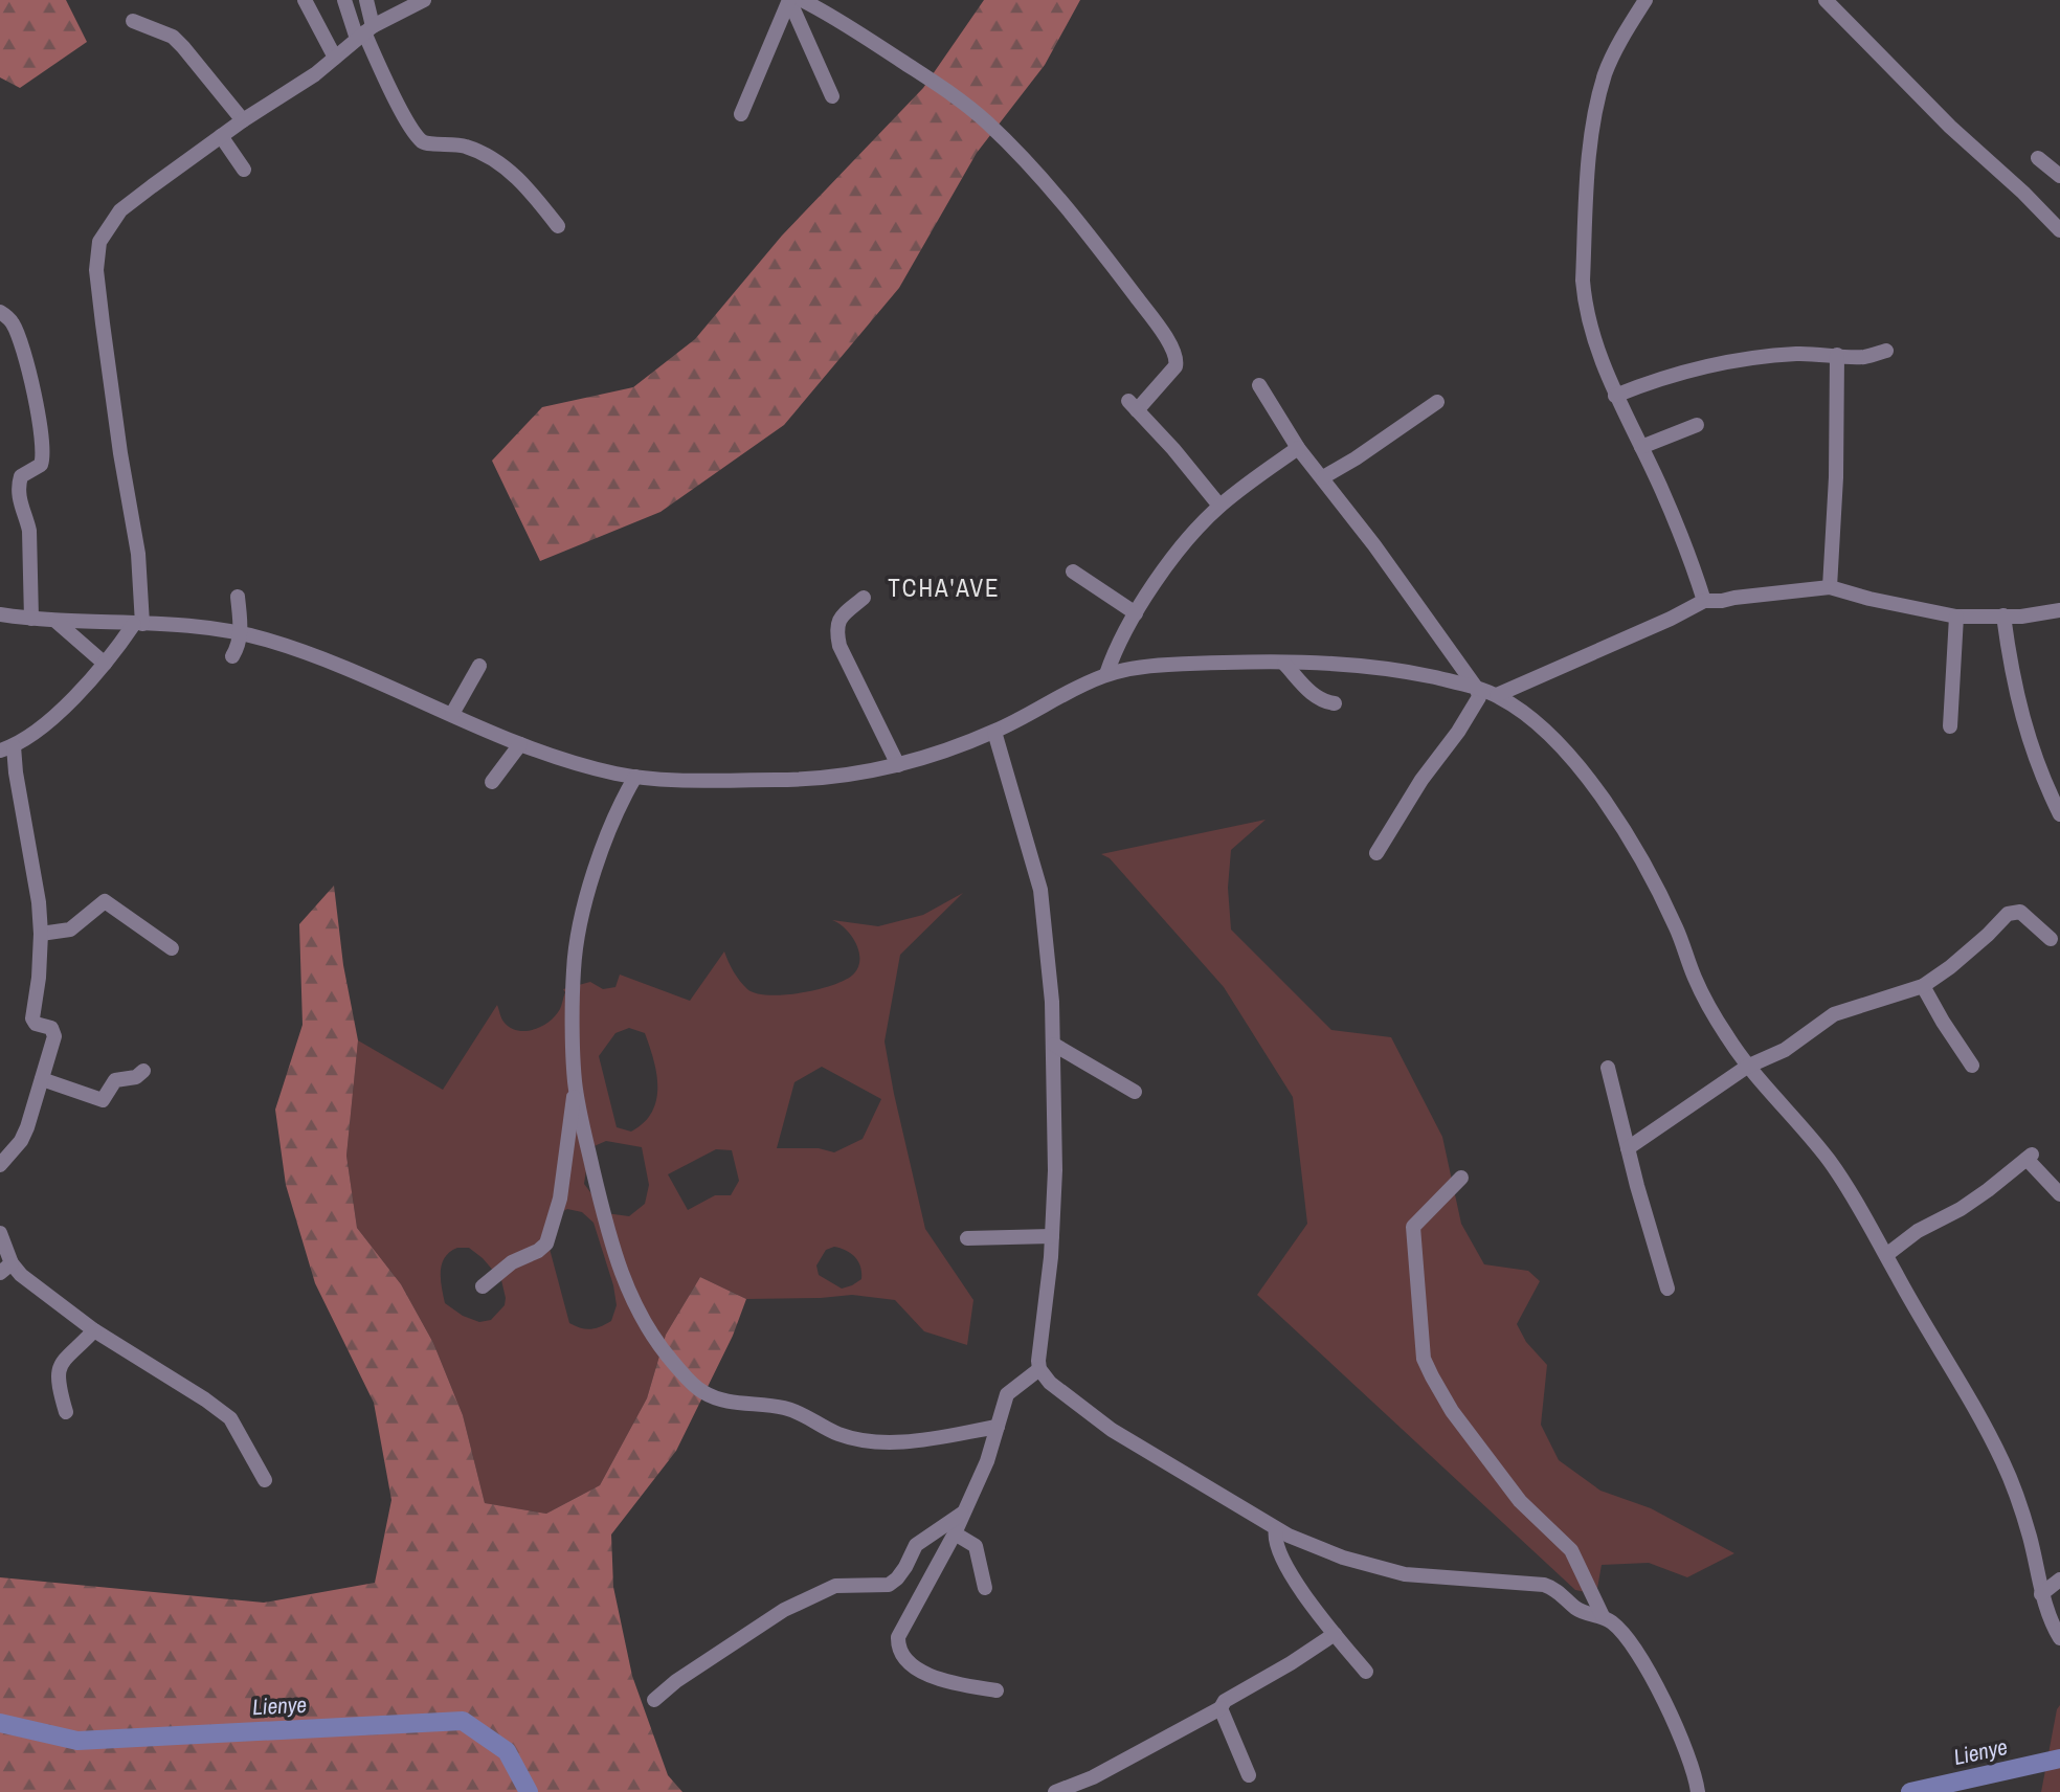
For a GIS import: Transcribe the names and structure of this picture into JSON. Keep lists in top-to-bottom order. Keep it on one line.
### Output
{"districts":["TCHA'AVE"],"water":["Lienye"]}
